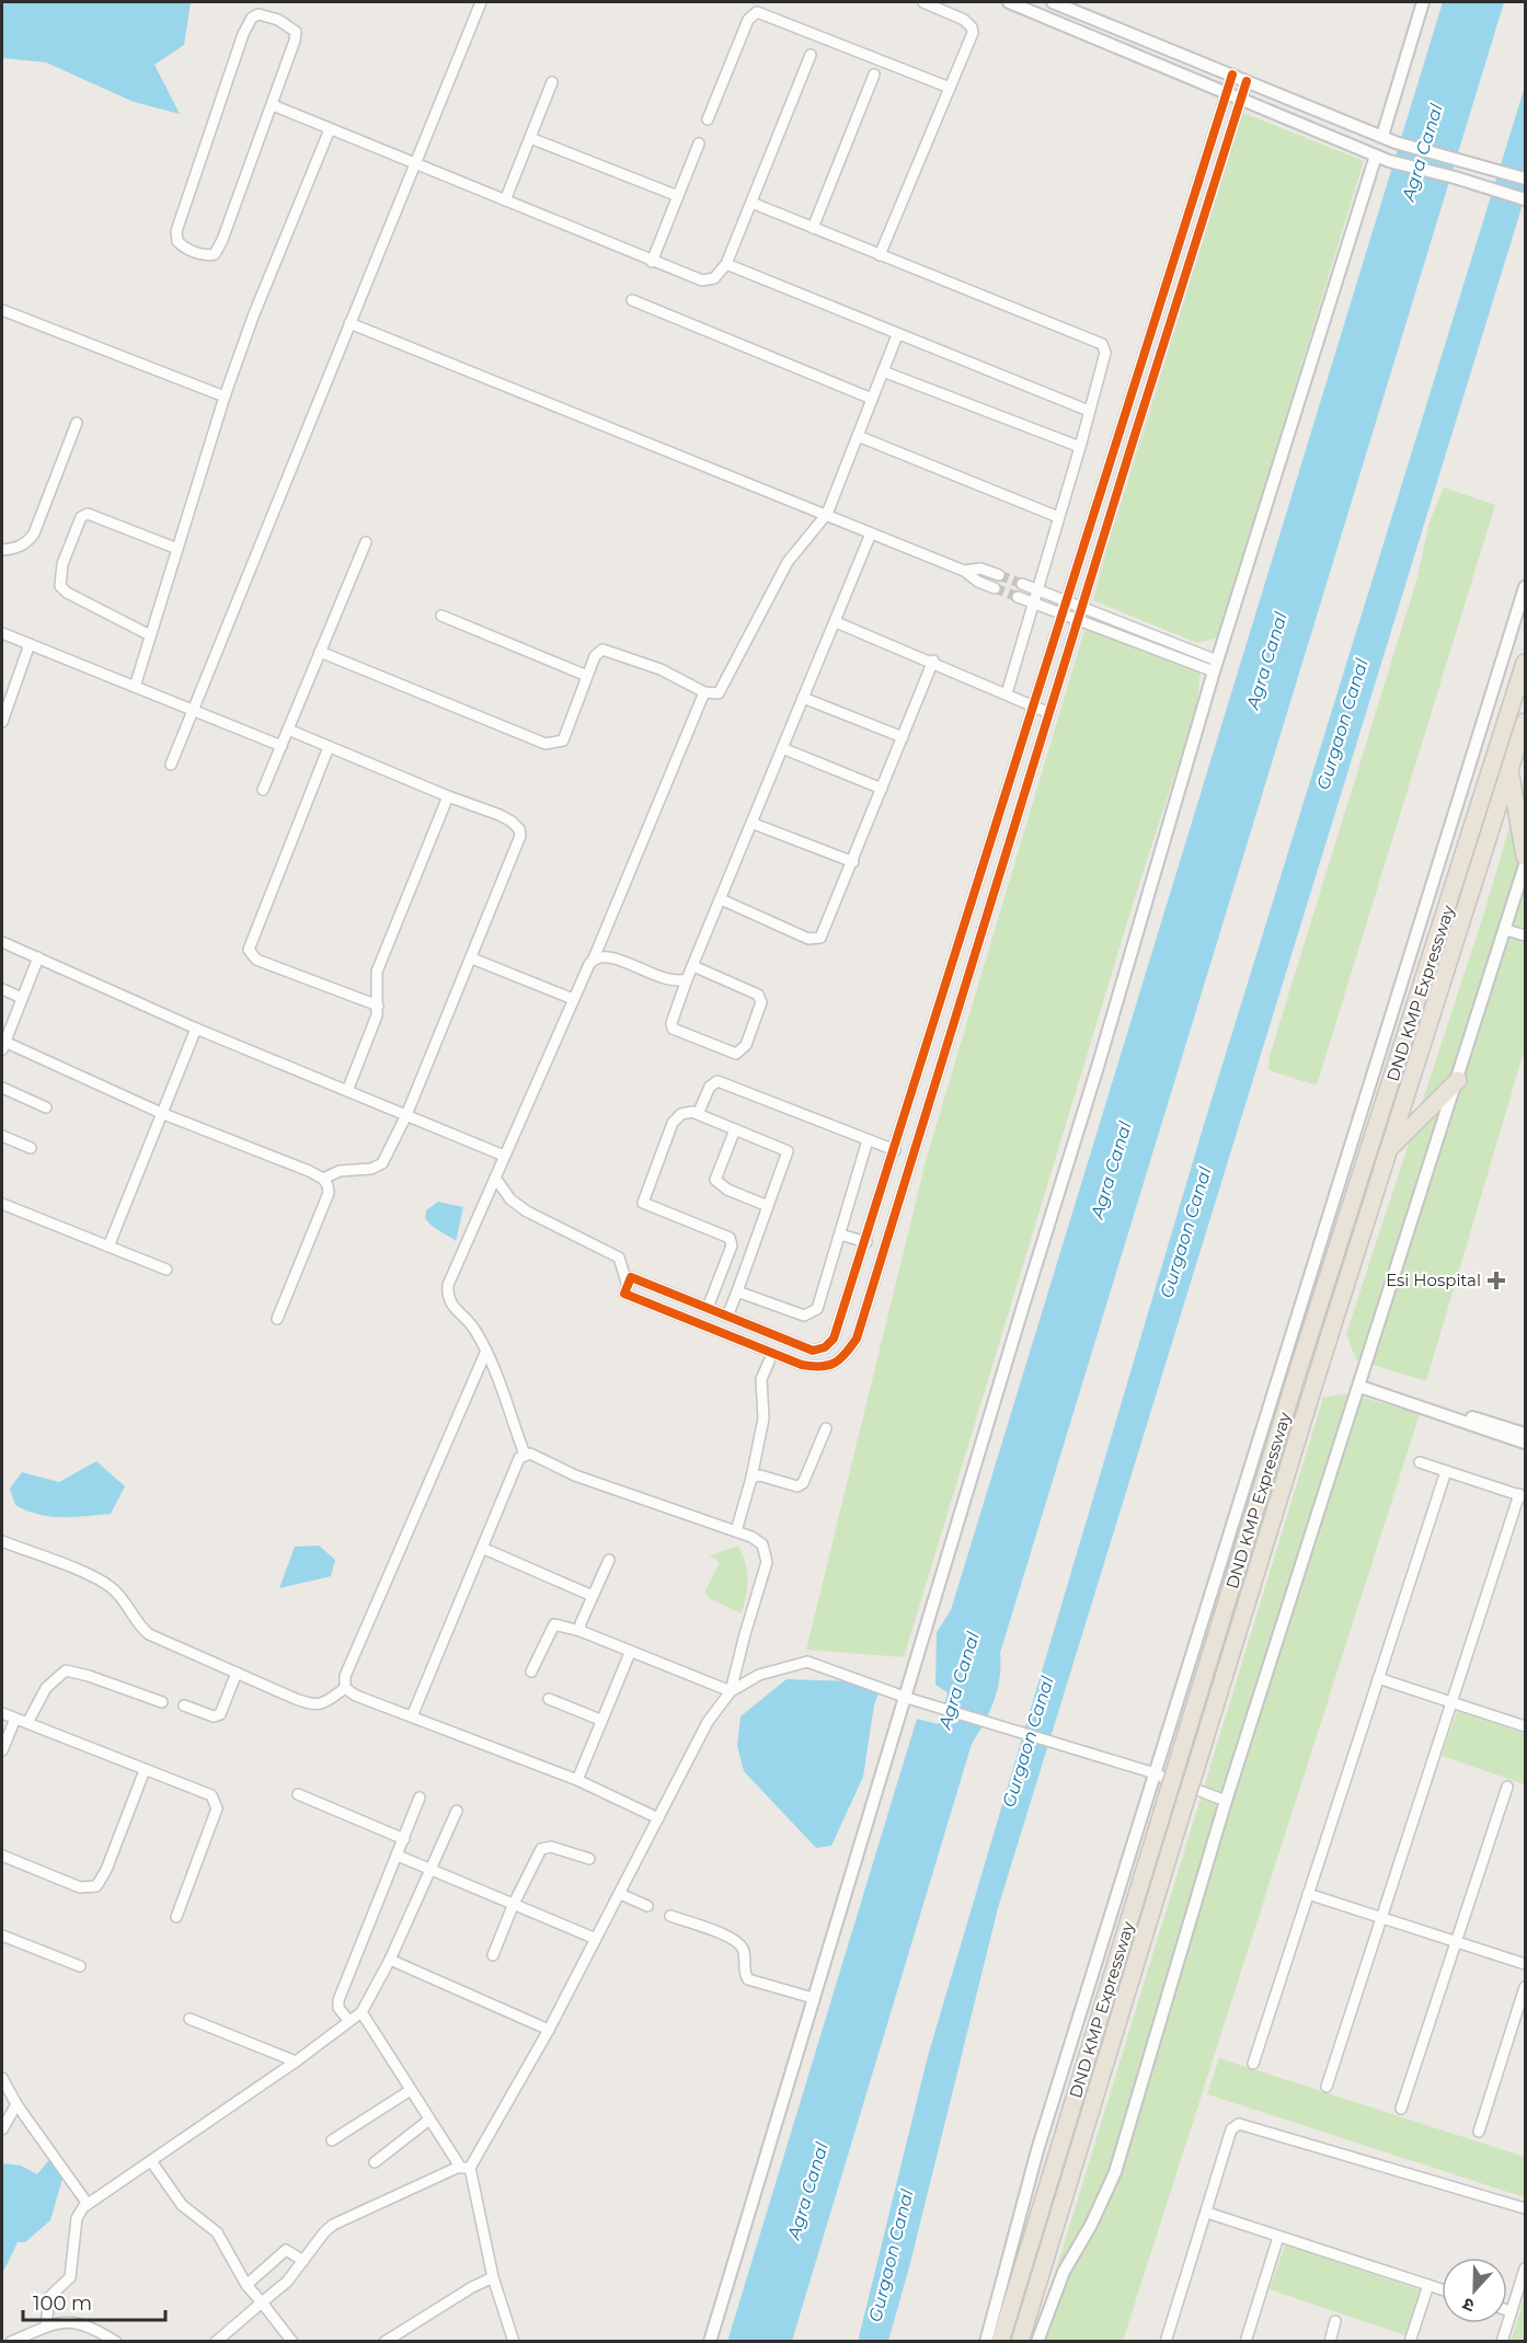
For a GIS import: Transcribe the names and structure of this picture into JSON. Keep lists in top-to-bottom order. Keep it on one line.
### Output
{"streets":{"highway":["DND KMP Expressway"]},"water":["Agra Canal","Gurgaon Canal"],"places":{"health":["Esi Hospital"]},"scale_bar":"100 m","north":"bottom"}
